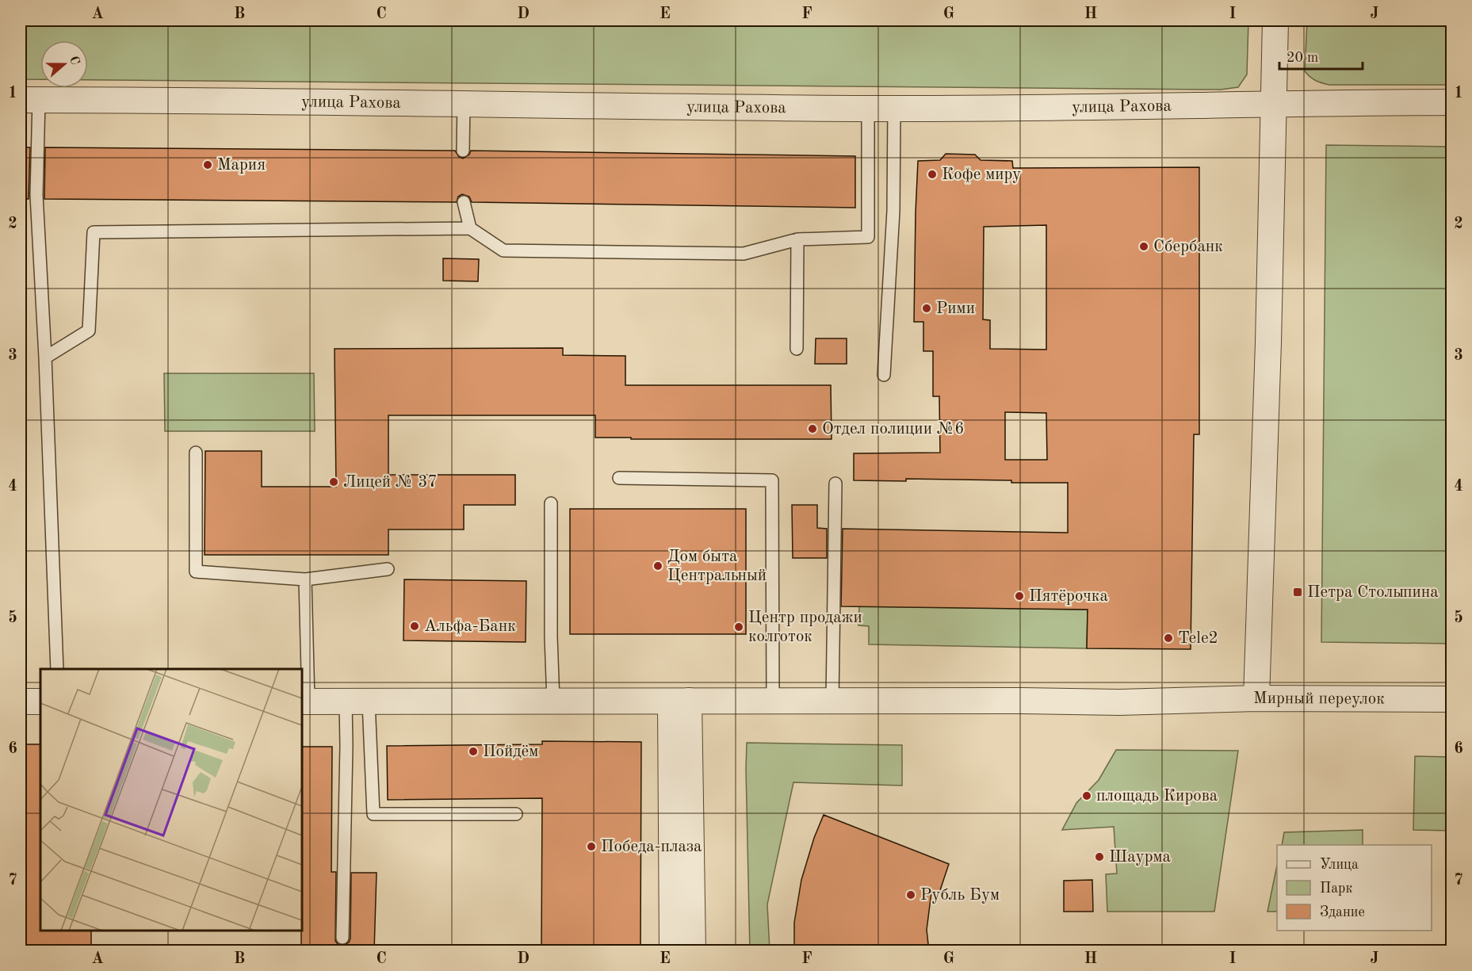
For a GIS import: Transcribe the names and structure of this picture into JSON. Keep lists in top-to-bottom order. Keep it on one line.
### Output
{"streets":{"street":["улица Рахова","Мирный переулок"]},"places":{"other":["Мария","Кофе миру","Сбербанк","Рими","Отдел полиции №6","Лицей № 37","Дом быта Центральный","Пятёрочка","Альфа-Банк","Центр продажи колготок","Tele2","Пойдём","площадь Кирова","Победа-плаза","Шаурма","Рубль Бум"],"transit":["Петра Столыпина"]},"legend":["Улица","Парк","Здание"],"scale_bar":"20 m","north":"right","grid":{"columns":["A","B","C","D","E","F","G","H","I","J"],"rows":["1","2","3","4","5","6","7"]}}
